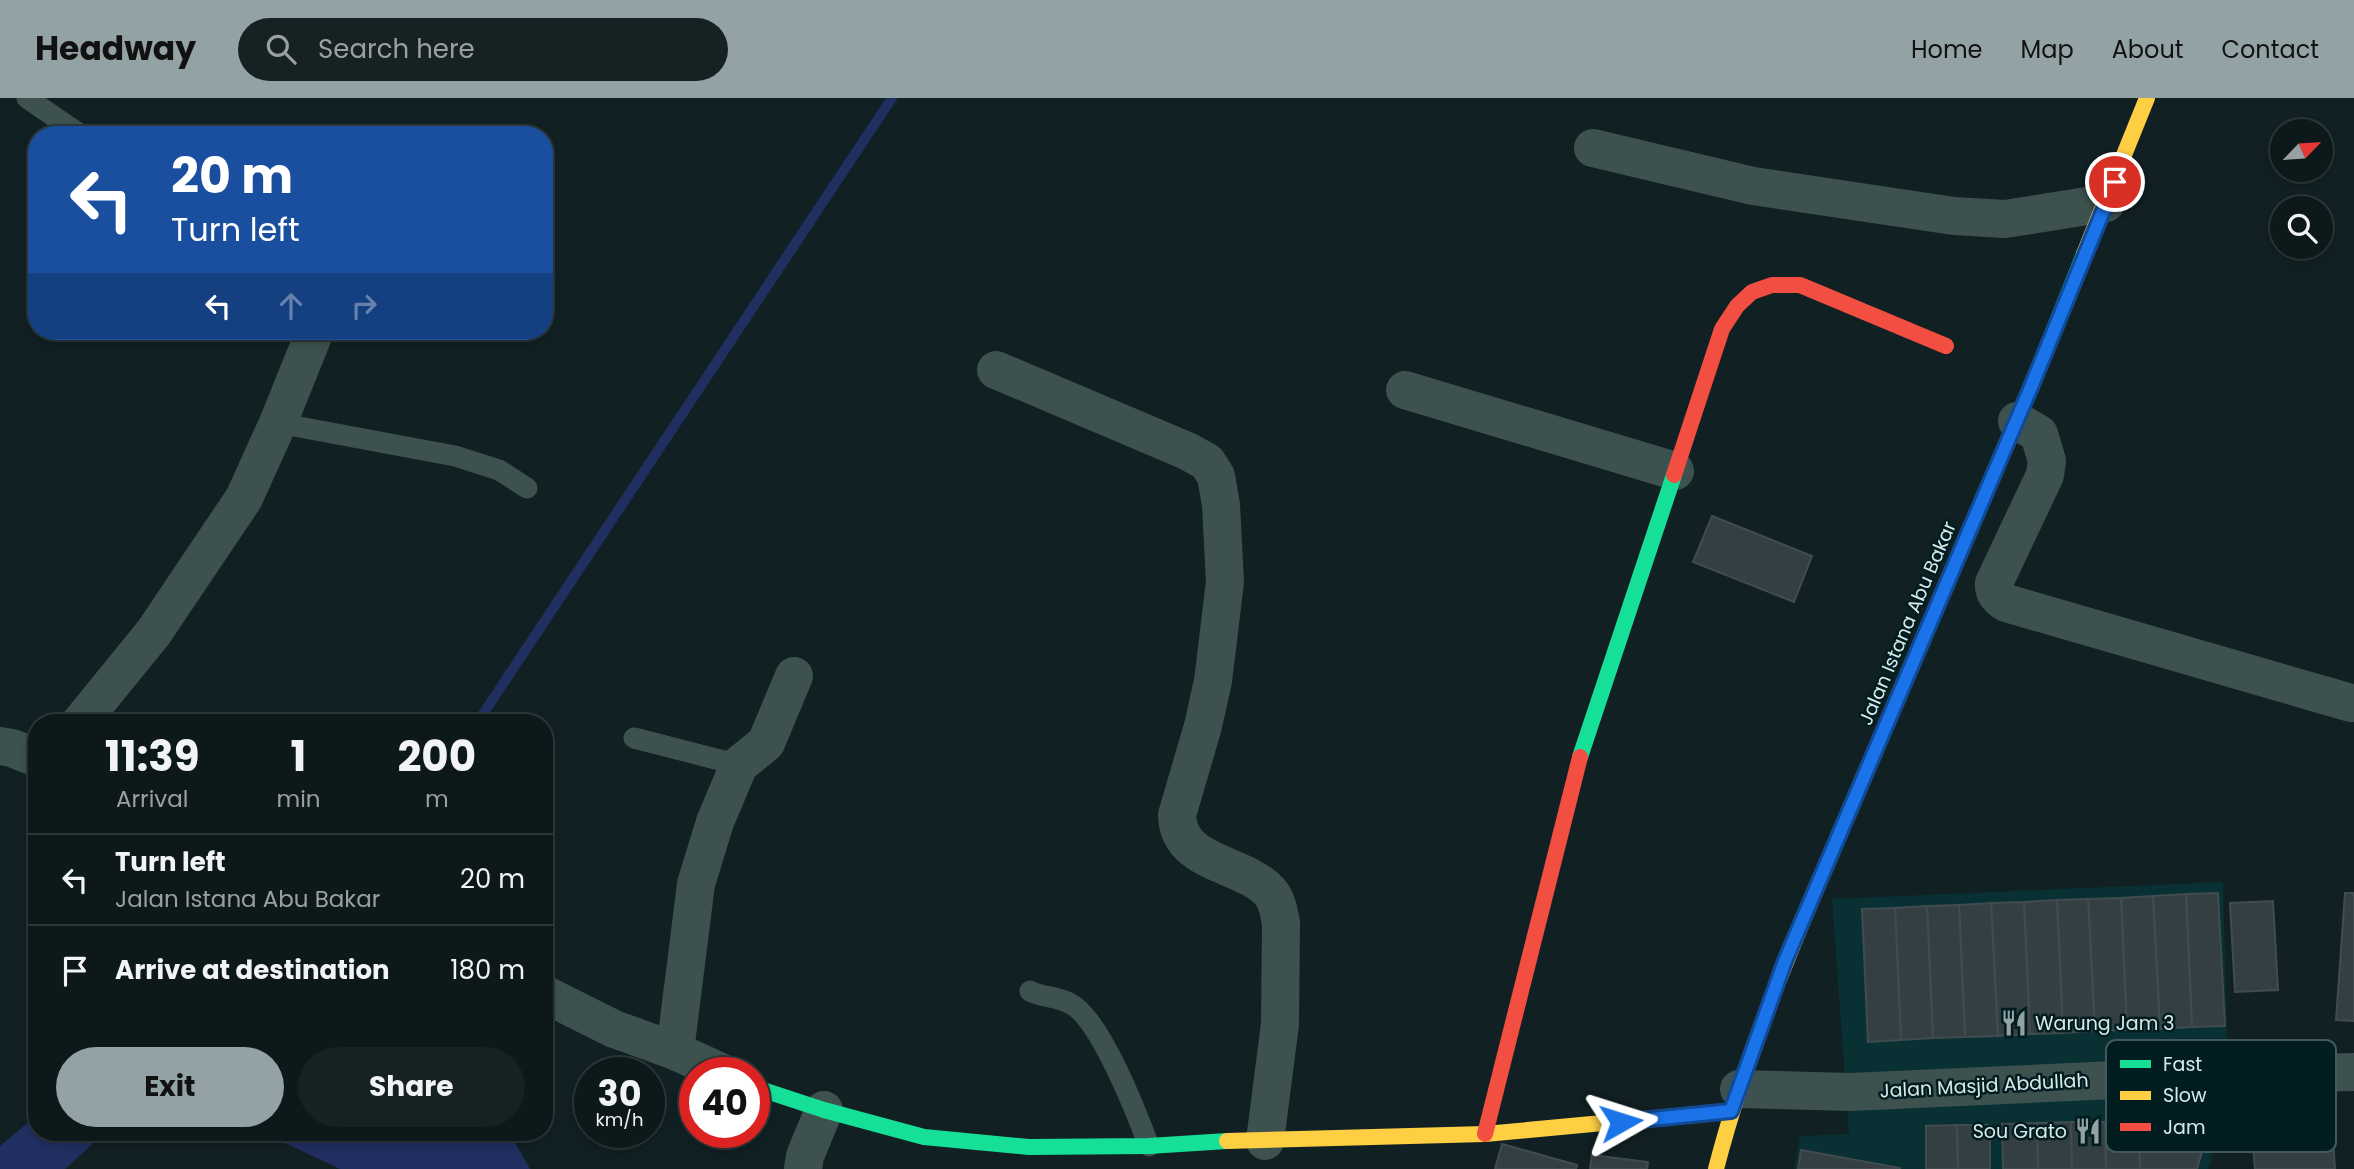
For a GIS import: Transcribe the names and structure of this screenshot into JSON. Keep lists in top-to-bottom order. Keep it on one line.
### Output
{"streets":{"street":["Jalan Istana Abu Bakar","Jalan Masjid Abdullah"]},"crossings":[["Jalan Istana Abu Bakar","Jalan Masjid Abdullah"]],"places":{"restaurant":["Warung Jam 3","Sou Grato"]},"legend":["Fast","Slow","Jam"],"north":"top right","page":{"header":"Headway","search":"Search here","nav":["Home","Map","About","Contact"],"turn":["20 m","Turn left"],"eta":["11:39","Arrival","1","min","200","m"],"list":[{"name":"Turn left","note":"Jalan Istana Abu Bakar","value":"20 m"},{"name":"Arrive at destination","value":"180 m"}],"buttons":["Exit","Share"],"speed":"30 km/h","limit":"40"}}
